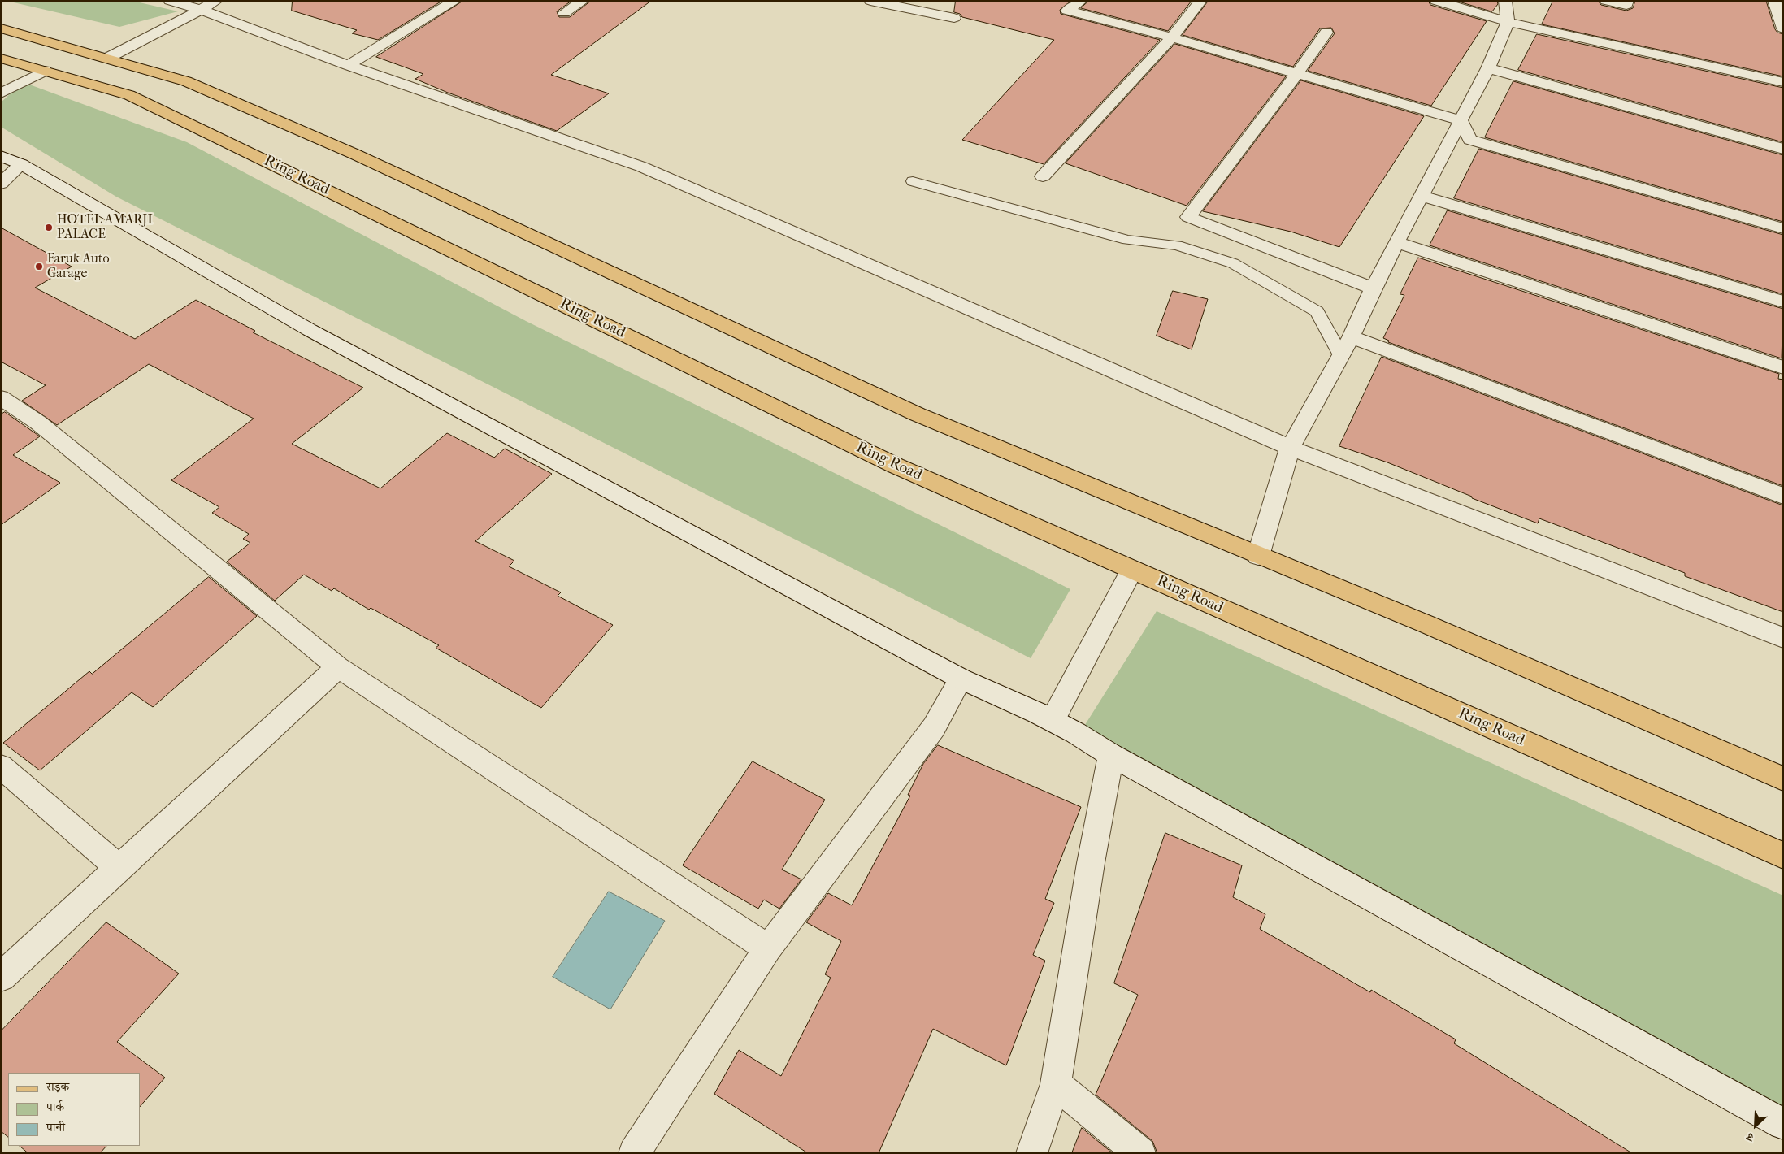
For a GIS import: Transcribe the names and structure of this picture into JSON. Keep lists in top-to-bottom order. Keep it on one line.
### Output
{"streets":{"main road":["Ring Road"]},"places":["HOTEL AMARJI PALACE","Faruk Auto Garage"],"legend":["सड़क","पार्क","पानी"],"north":"bottom left"}
